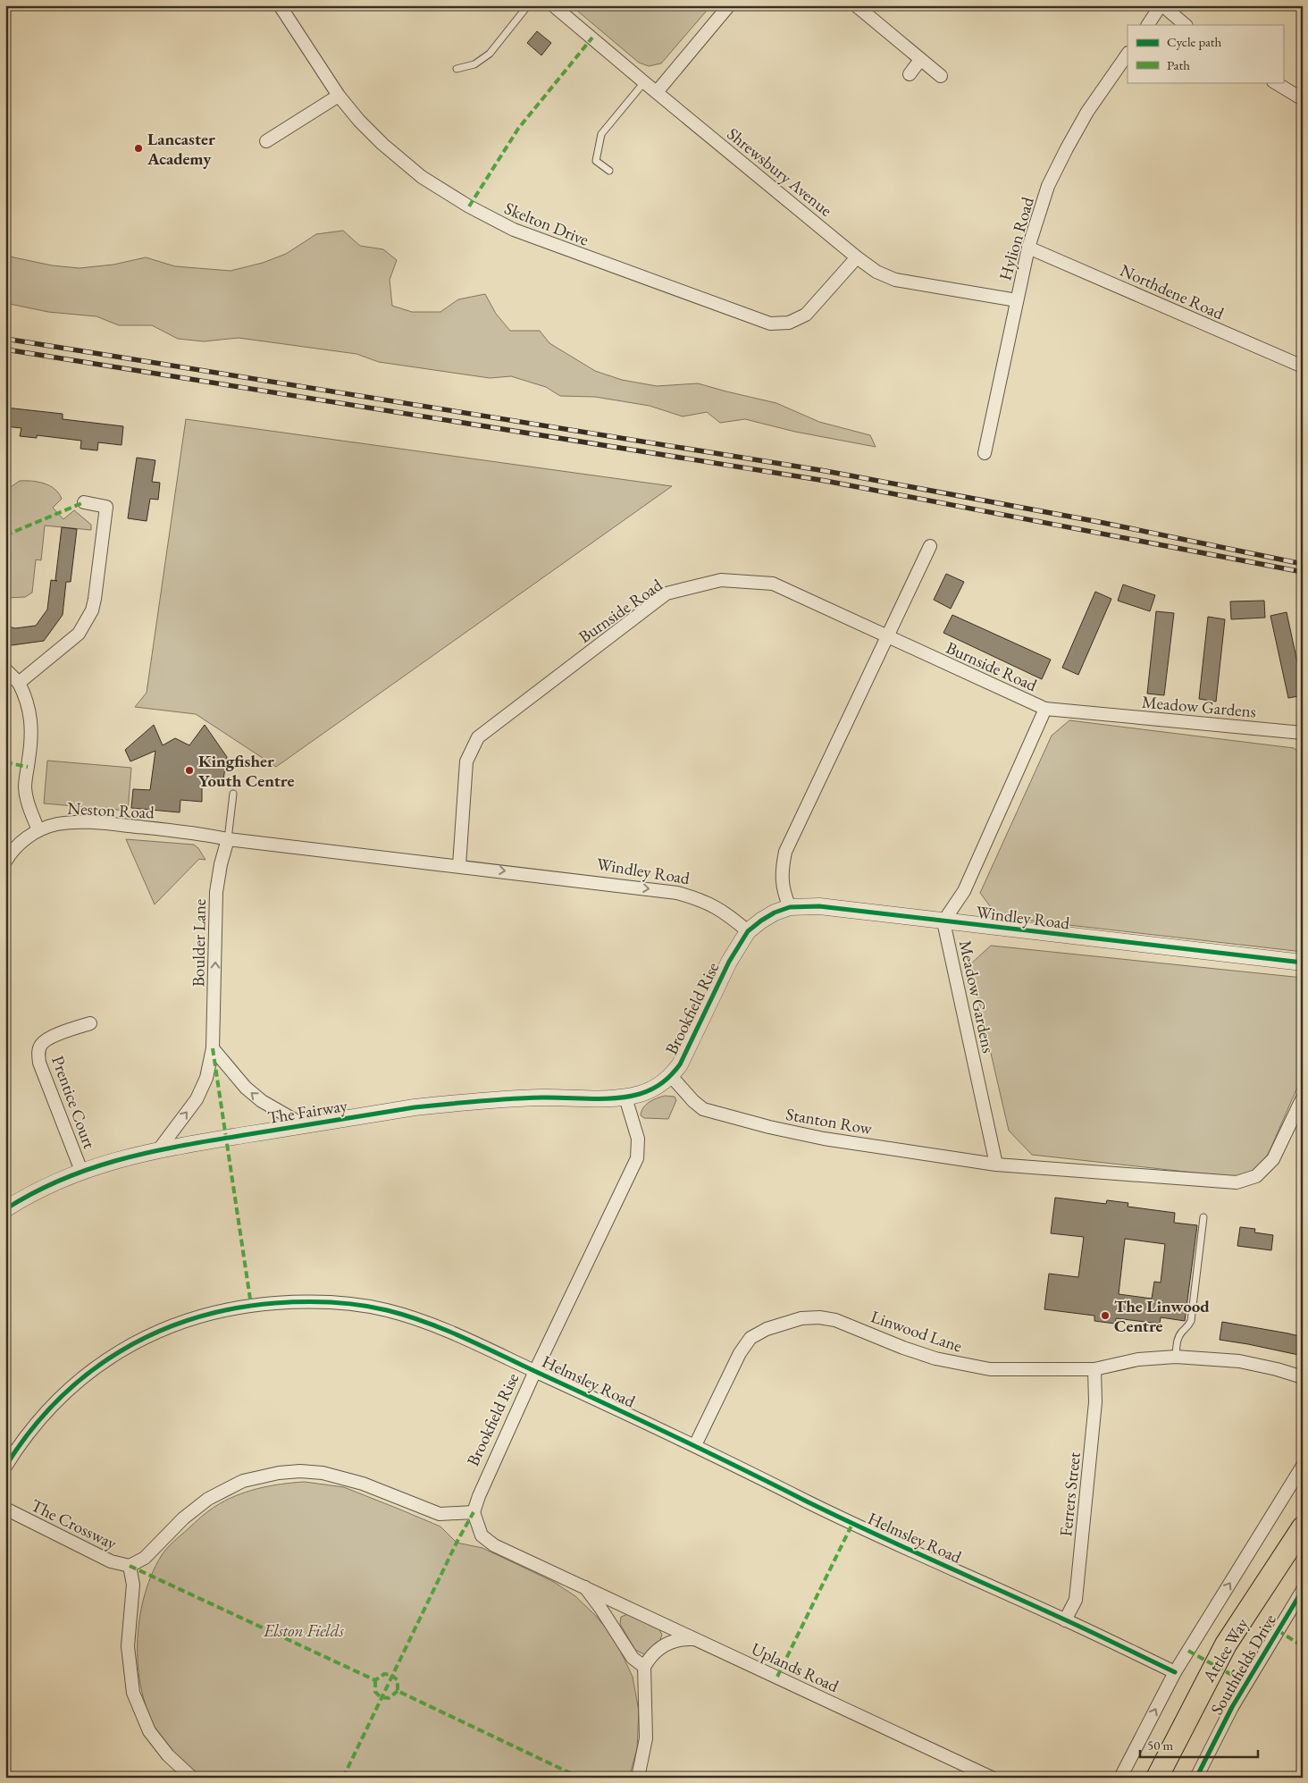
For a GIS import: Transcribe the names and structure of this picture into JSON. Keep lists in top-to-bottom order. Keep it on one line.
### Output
{"streets":{"highway":["Attlee Way"],"street":["Shrewsbury Avenue","Skelton Drive","Hylion Road","Northdene Road","Burnside Road","Meadow Gardens","Neston Road","Windley Road","Boulder Lane","Brookfield Rise","Prentice Court","The Fairway","Stanton Row","Linwood Lane","Helmsley Road","Ferrers Street","The Crossway","Southfields Drive","Uplands Road"]},"crossings":[["Shrewsbury Avenue","Skelton Drive"],["Shrewsbury Avenue","Hylion Road"],["Hylion Road","Northdene Road"],["Burnside Road","Meadow Gardens"],["Burnside Road","Windley Road"],["Meadow Gardens","Windley Road"],["Meadow Gardens","Stanton Row"],["Neston Road","Windley Road"],["Neston Road","Boulder Lane"],["Windley Road","Boulder Lane"],["Windley Road","Brookfield Rise"],["Boulder Lane","The Fairway"],["Brookfield Rise","The Fairway"],["Brookfield Rise","Stanton Row"],["Brookfield Rise","Helmsley Road"],["Prentice Court","The Fairway"],["Linwood Lane","Helmsley Road"],["Linwood Lane","Ferrers Street"],["Helmsley Road","Ferrers Street"]],"one_way":["Boulder Lane"],"parks":["Elston Fields"],"places":["Lancaster Academy","Kingfisher Youth Centre","The Linwood Centre"],"legend":["Cycle path","Path"],"scale_bar":"50 m"}
